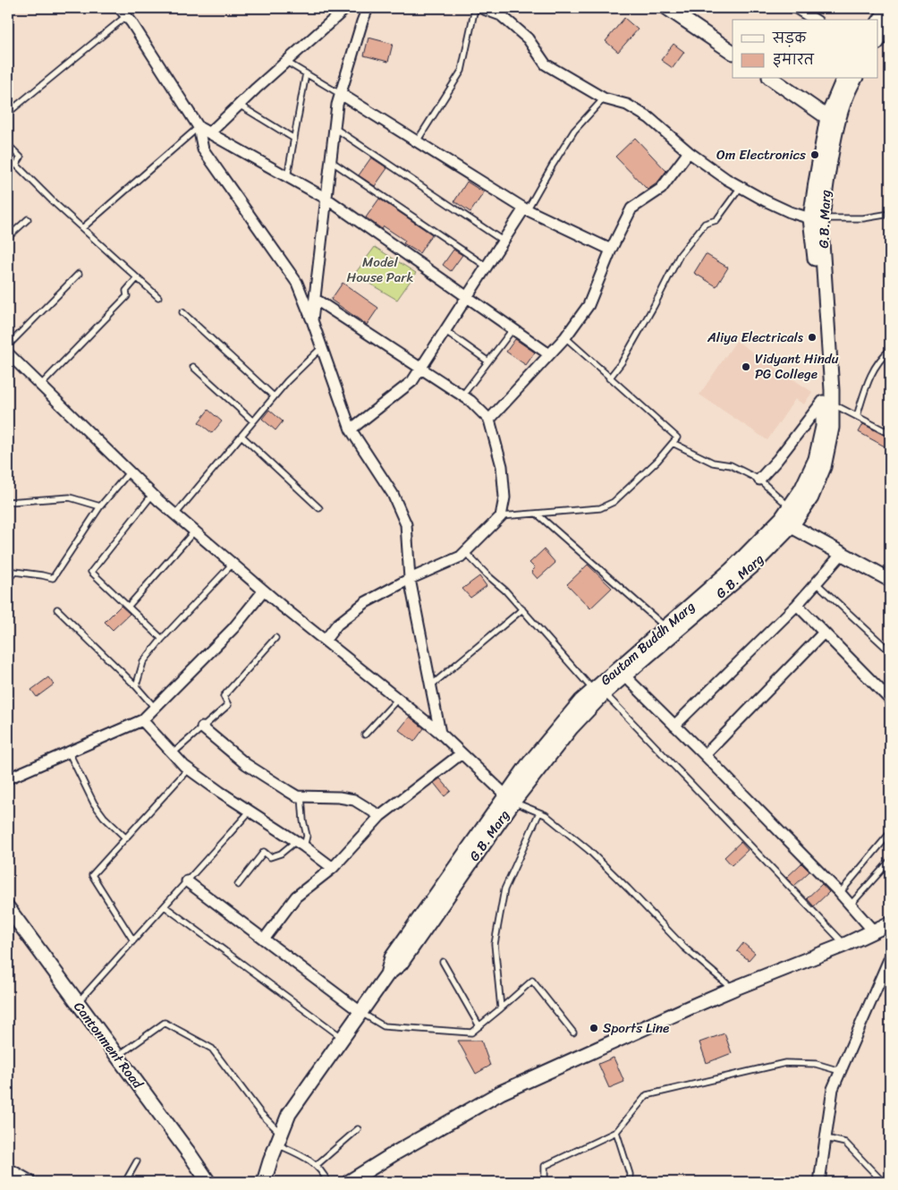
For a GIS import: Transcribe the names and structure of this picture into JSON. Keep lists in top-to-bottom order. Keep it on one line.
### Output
{"streets":{"street":["G.B. Marg","Gautam Buddh Marg","Cantonment Road"]},"crossings":[["G.B. Marg","Gautam Buddh Marg"]],"parks":["Model House Park"],"places":["Om Electronics","Aliya Electricals","Vidyant Hindu PG College","Sports Line"],"legend":["सड़क","इमारत"]}
